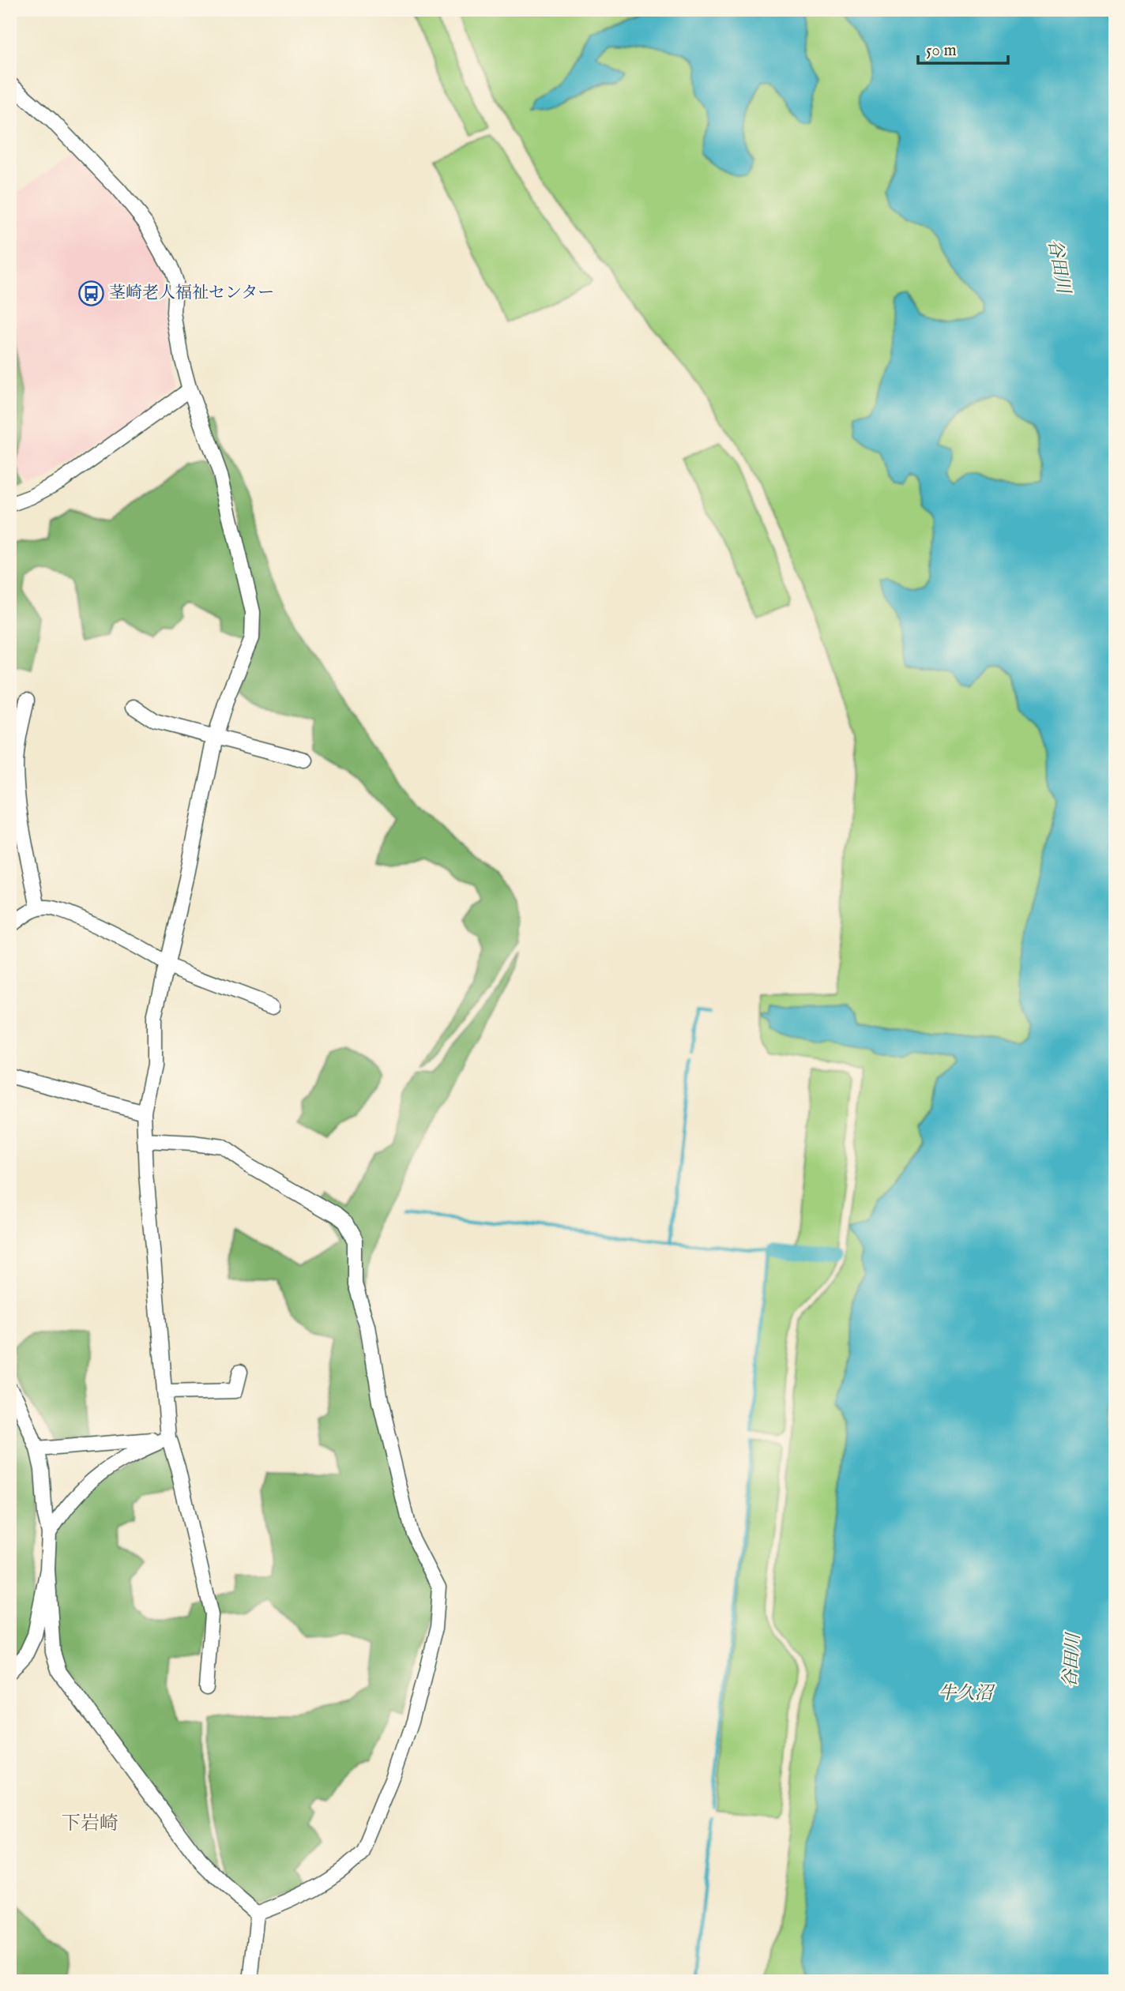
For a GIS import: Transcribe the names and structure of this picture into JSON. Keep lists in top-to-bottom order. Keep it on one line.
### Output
{"districts":["下岩崎"],"water":["谷田川","牛久沼"],"places":{"bus stop":["茎崎老人福祉センター"]},"scale_bar":"50 m"}
